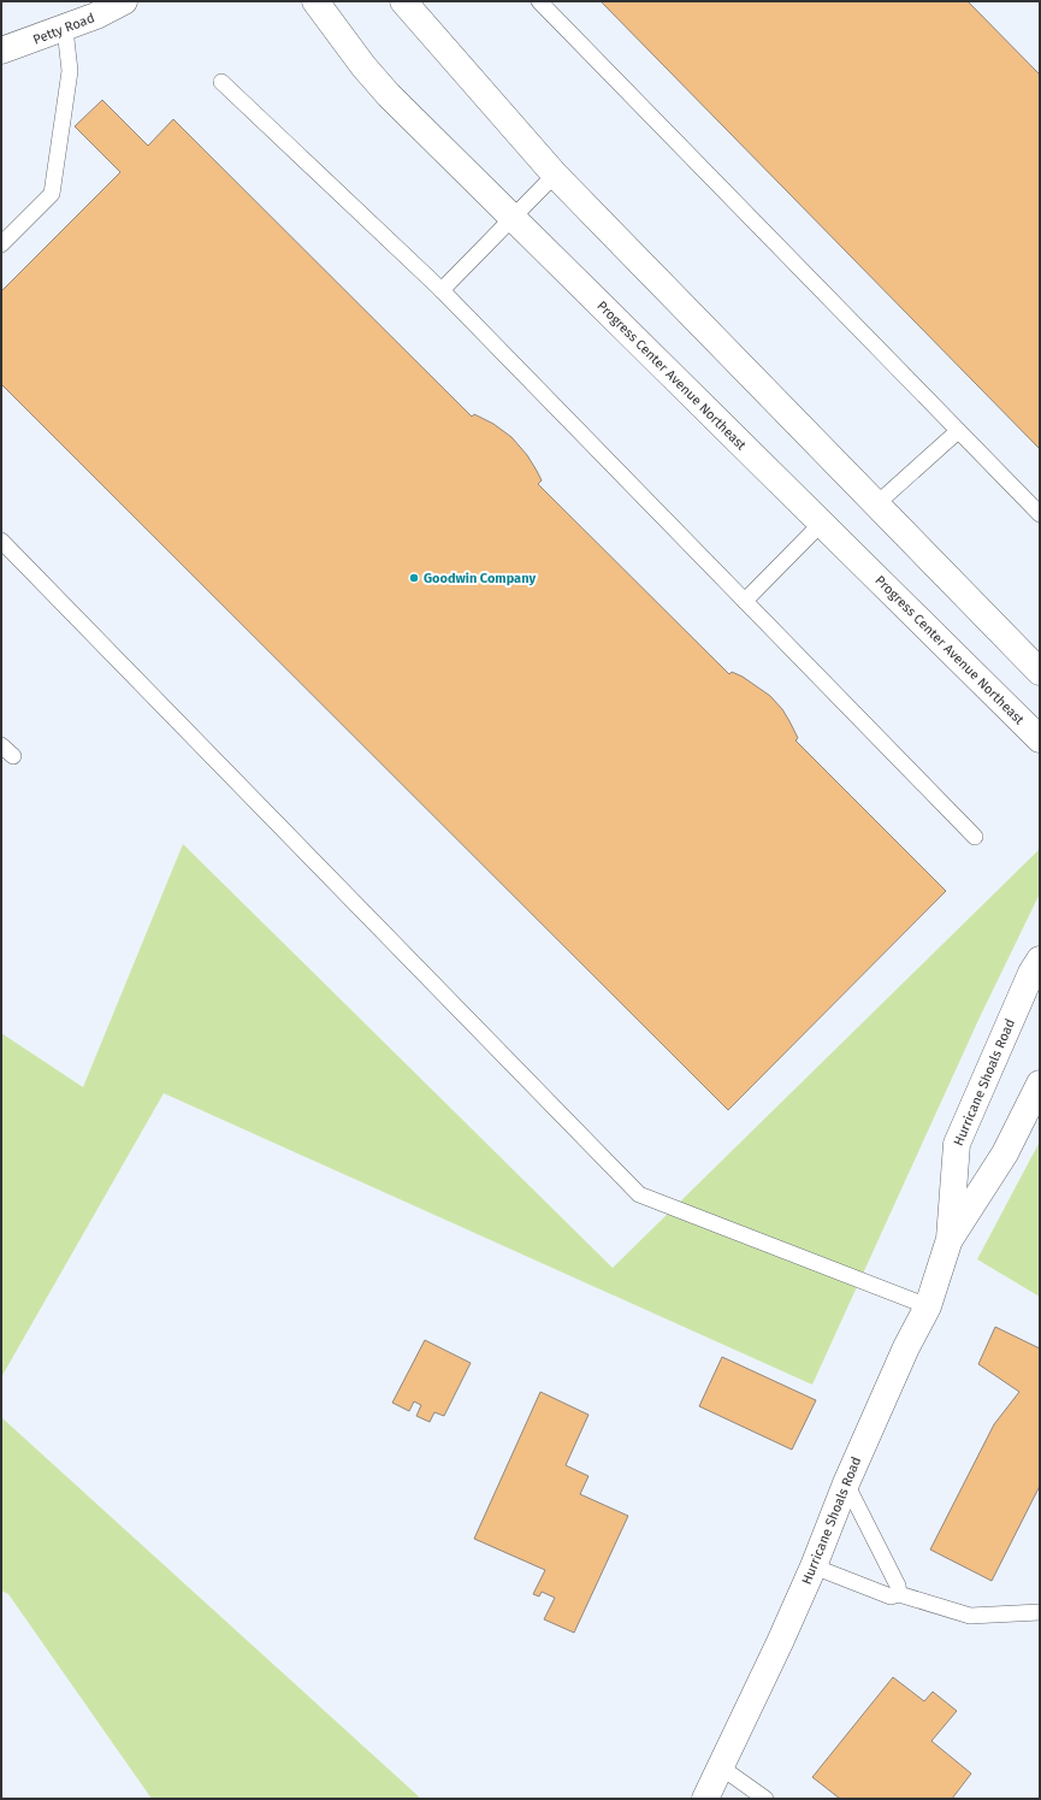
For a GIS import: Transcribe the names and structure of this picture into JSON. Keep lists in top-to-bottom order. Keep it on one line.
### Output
{"streets":{"street":["Petty Road","Progress Center Avenue Northeast","Hurricane Shoals Road"]},"places":["Goodwin Company"]}
